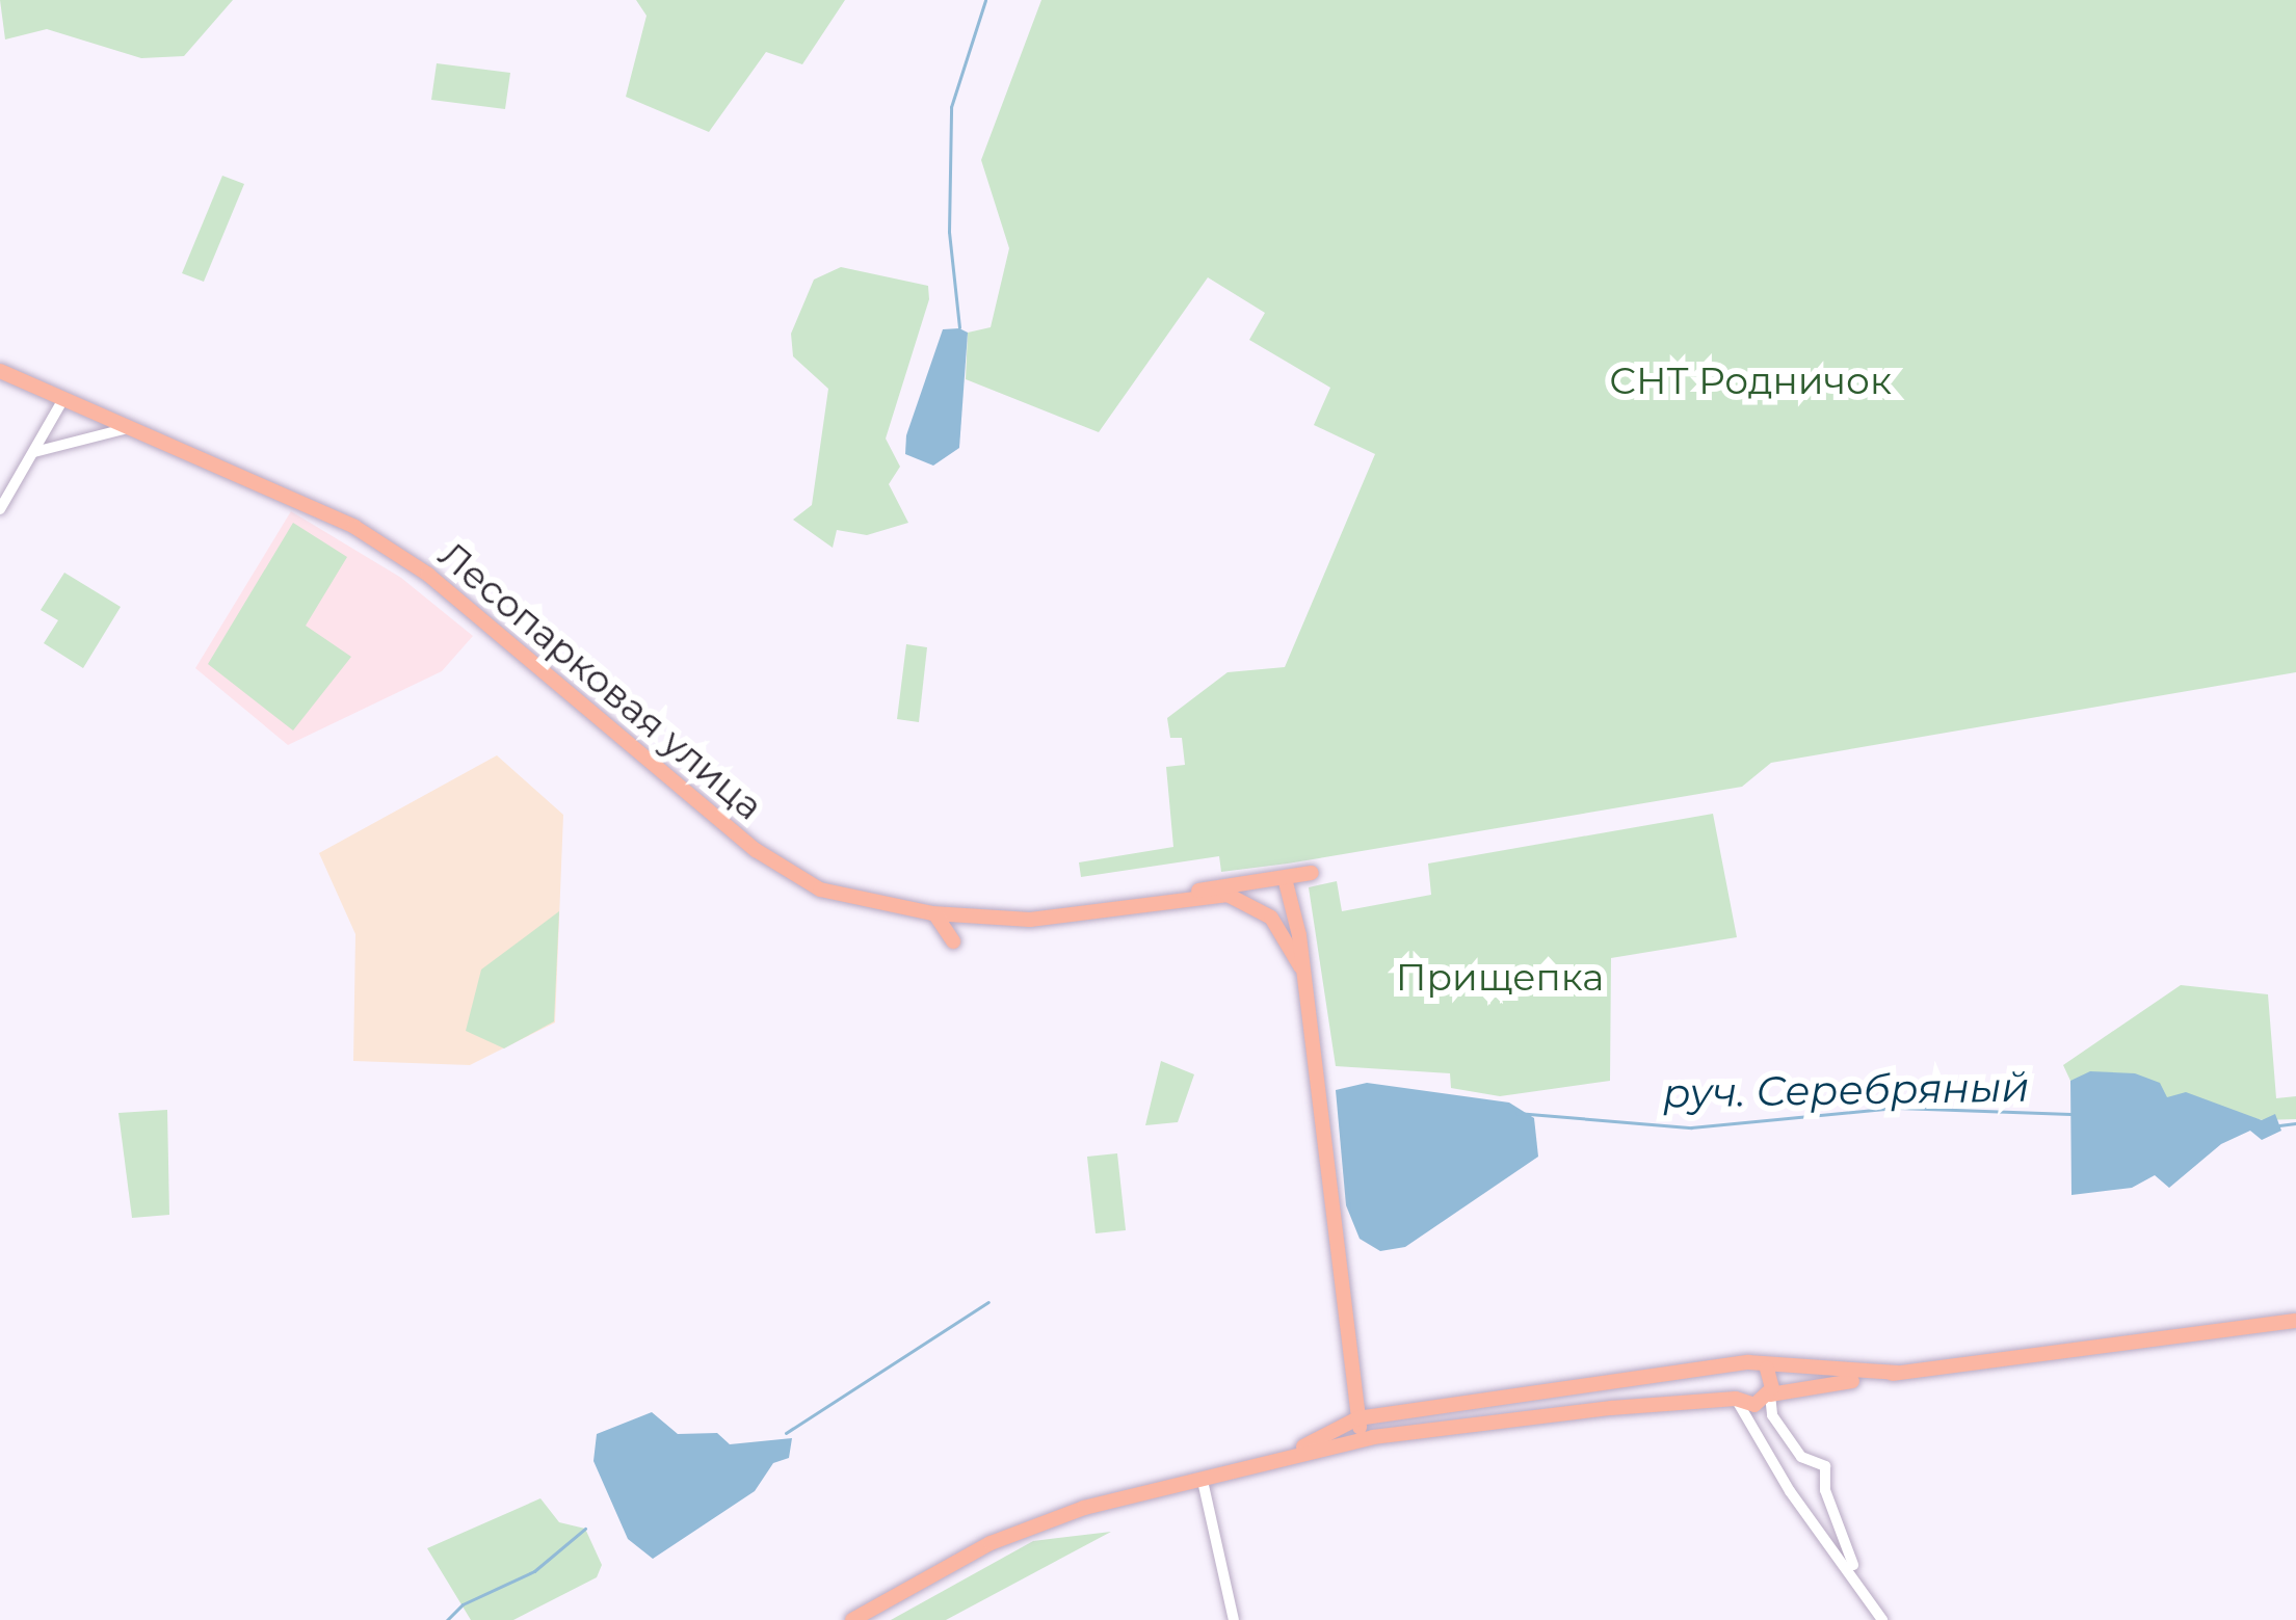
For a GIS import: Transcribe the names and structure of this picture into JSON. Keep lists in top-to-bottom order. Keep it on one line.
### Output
{"streets":{"main road":["Лесопарковая улица"]},"water":["руч. Серебряный"],"parks":["СНТ Родничок","Прищепка"]}
